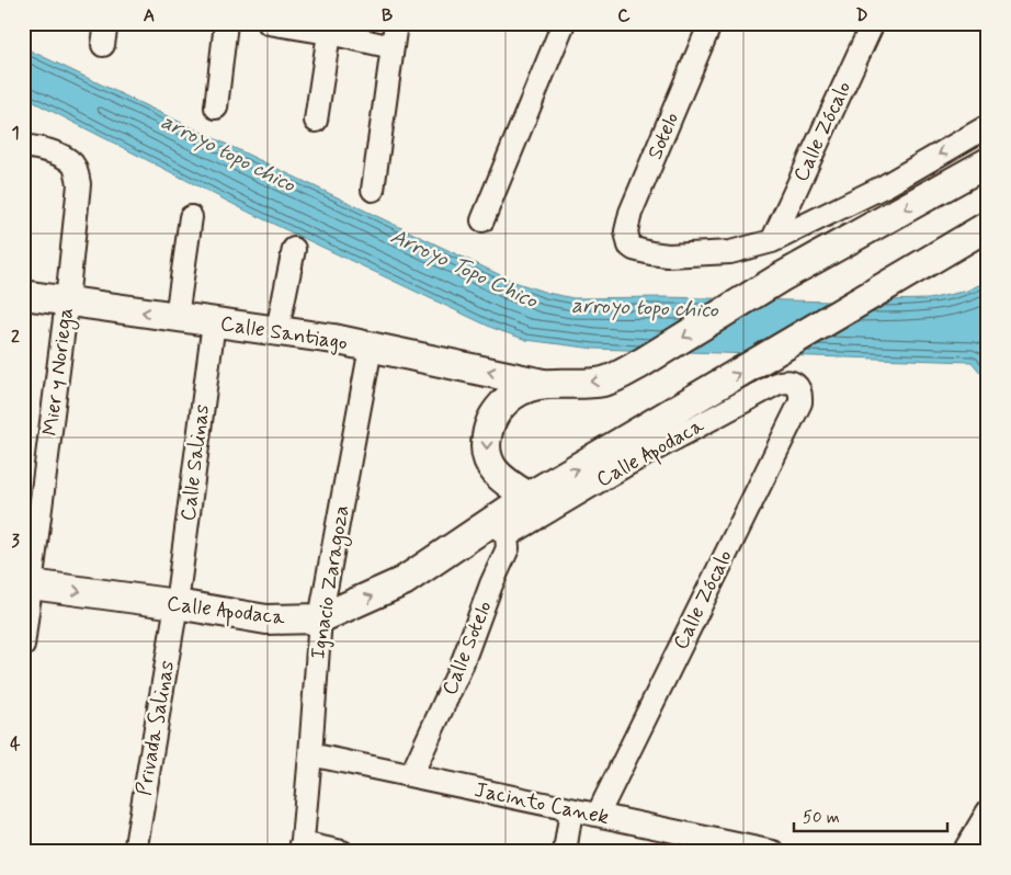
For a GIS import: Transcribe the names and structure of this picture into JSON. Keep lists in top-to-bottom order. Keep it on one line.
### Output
{"streets":{"main road":["Calle Santiago","Calle Apodaca"],"street":["Calle Zócalo","Sotelo","Mier y Noriega","Calle Salinas","Ignacio Zaragoza","Calle Sotelo","Privada Salinas","Jacinto Canek"]},"crossings":[["Calle Zócalo","Sotelo"],["Calle Zócalo","Calle Apodaca"],["Calle Zócalo","Jacinto Canek"],["Calle Santiago","Mier y Noriega"],["Calle Santiago","Calle Salinas"],["Calle Santiago","Ignacio Zaragoza"],["Mier y Noriega","Calle Apodaca"],["Calle Apodaca","Calle Salinas"],["Calle Apodaca","Ignacio Zaragoza"],["Calle Apodaca","Calle Sotelo"],["Calle Apodaca","Privada Salinas"],["Calle Salinas","Privada Salinas"],["Ignacio Zaragoza","Jacinto Canek"],["Calle Sotelo","Jacinto Canek"]],"one_way":["Calle Santiago"],"water":["arroyo topo chico","Arroyo Topo Chico"],"scale_bar":"50 m","grid":{"columns":["A","B","C","D"],"rows":["1","2","3","4"]}}
